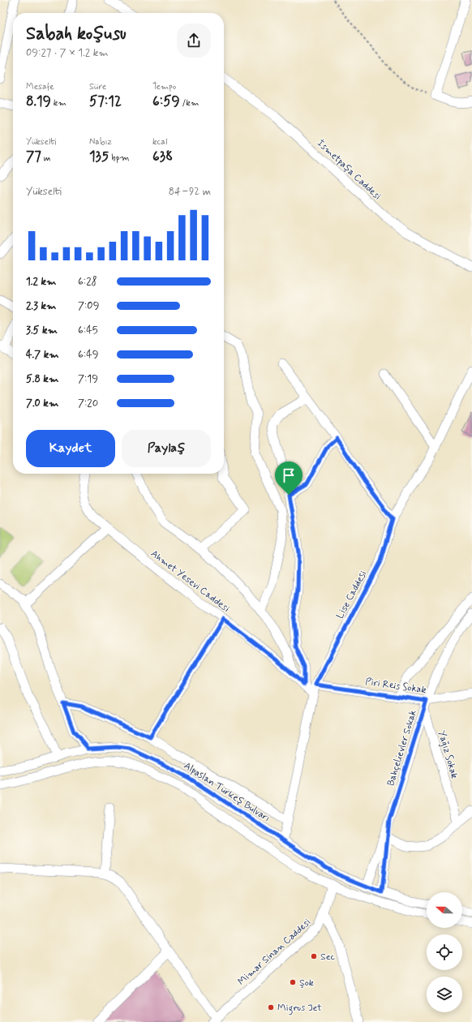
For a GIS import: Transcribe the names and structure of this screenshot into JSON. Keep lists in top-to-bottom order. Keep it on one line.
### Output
{"streets":{"street":["İsmetpaşa Caddesi","Ahmet Yesevi Caddesi","Lise Caddesi","Piri Reis Sokak","Bahçelievler Sokak","Yağız Sokak","Alpaslan Türkeş Bulvarı","Mimar Sinan Caddesi"]},"crossings":[["Ahmet Yesevi Caddesi","Lise Caddesi"],["Lise Caddesi","Piri Reis Sokak"],["Lise Caddesi","Alpaslan Türkeş Bulvarı"],["Piri Reis Sokak","Bahçelievler Sokak"],["Piri Reis Sokak","Yağız Sokak"],["Bahçelievler Sokak","Yağız Sokak"]],"places":["Sec","Şok","Migros Jet"],"north":"left","page":{"heading":["Sabah koşusu","09:27 · 7 × 1.2 km"],"stats":[["Mesafe","8.19 km"],["Süre","57:12"],["Tempo","6:59 /km"],["Yükselti","77 m"],["Nabız","135 bpm"],["kcal","638"]],"chart":["Yükselti","84–92 m"],"list":[{"name":"1.2 km","note":"6:28"},{"name":"2.3 km","note":"7:09"},{"name":"3.5 km","note":"6:45"},{"name":"4.7 km","note":"6:49"},{"name":"5.8 km","note":"7:19"},{"name":"7.0 km","note":"7:20"}],"buttons":["Kaydet","Paylaş"]}}
